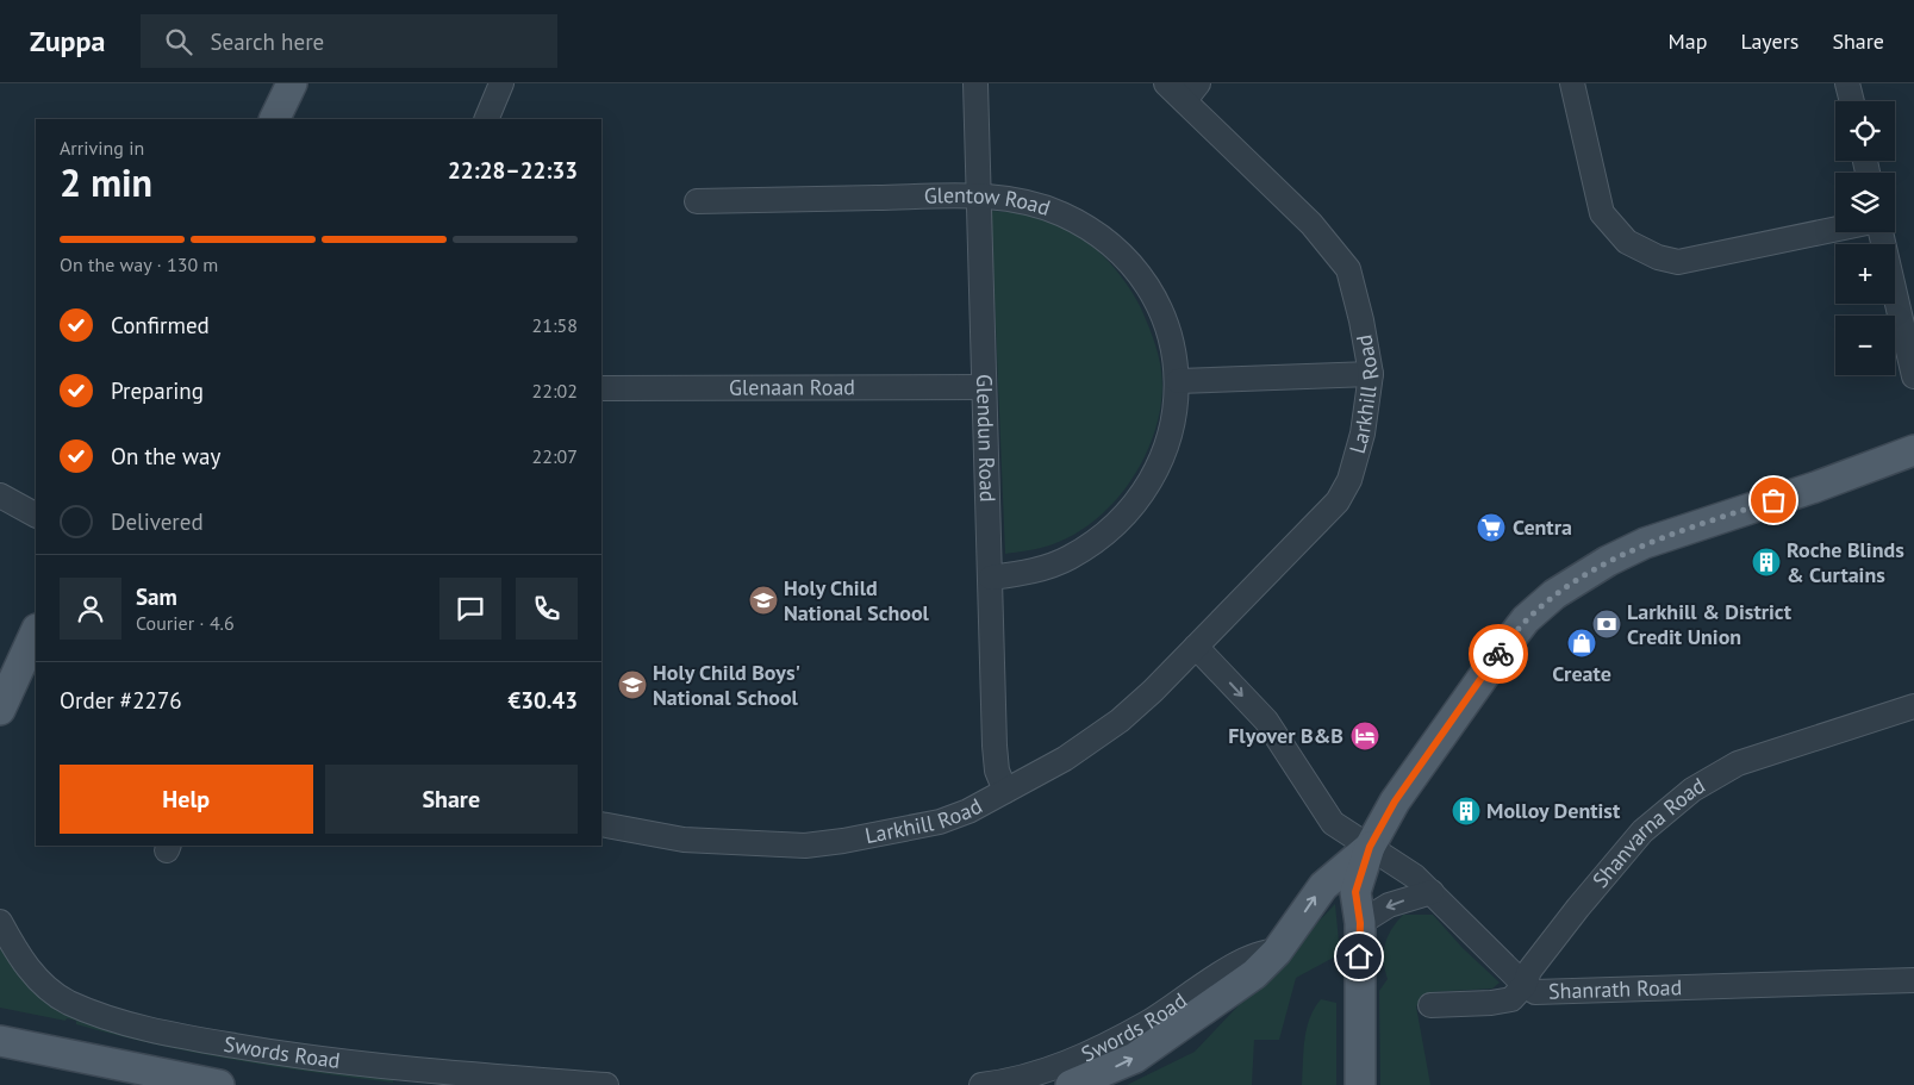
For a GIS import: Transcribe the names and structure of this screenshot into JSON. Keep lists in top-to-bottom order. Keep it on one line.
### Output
{"streets":{"main road":["Swords Road"],"street":["Glentow Road","Glenaan Road","Larkhill Road","Glendun Road","Shanvarna Road","Shanrath Road"]},"crossings":[["Glentow Road","Glendun Road"],["Glenaan Road","Glendun Road"],["Larkhill Road","Glendun Road"],["Shanvarna Road","Shanrath Road"],["Shanrath Road","Swords Road"]],"places":{"supermarket":["Centra"],"building":["Roche Blinds & Curtains","Molloy Dentist"],"school or university":["Holy Child National School","Holy Child Boys' National School"],"bank":["Larkhill & District Credit Union"],"shop":["Create"],"hotel":["Flyover B&B"]},"page":{"header":"Zuppa","search":"Search here","nav":["Map","Layers","Share"],"map_buttons":["+","−"],"heading":["2 min","Arriving in","22:28–22:33"],"panel":["Sam","Courier · 4.6","Order #2276","€30.43"],"bar":"On the way · 130 m","list":[["Confirmed","21:58"],["Preparing","22:02"],["On the way","22:07"],"Delivered"],"buttons":["Help","Share"]}}
